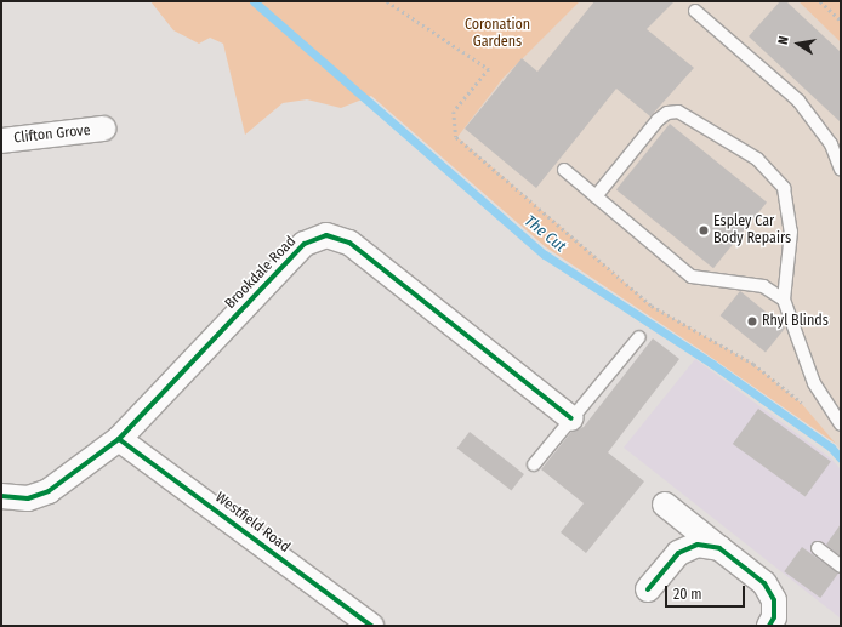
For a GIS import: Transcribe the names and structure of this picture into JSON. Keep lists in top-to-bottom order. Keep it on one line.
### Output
{"streets":{"street":["Clifton Grove","Brookdale Road","Westfield Road"]},"crossings":[["Brookdale Road","Westfield Road"]],"water":["The Cut"],"parks":["Coronation Gardens"],"places":["Espley Car Body Repairs","Rhyl Blinds"],"scale_bar":"20 m","north":"left"}
